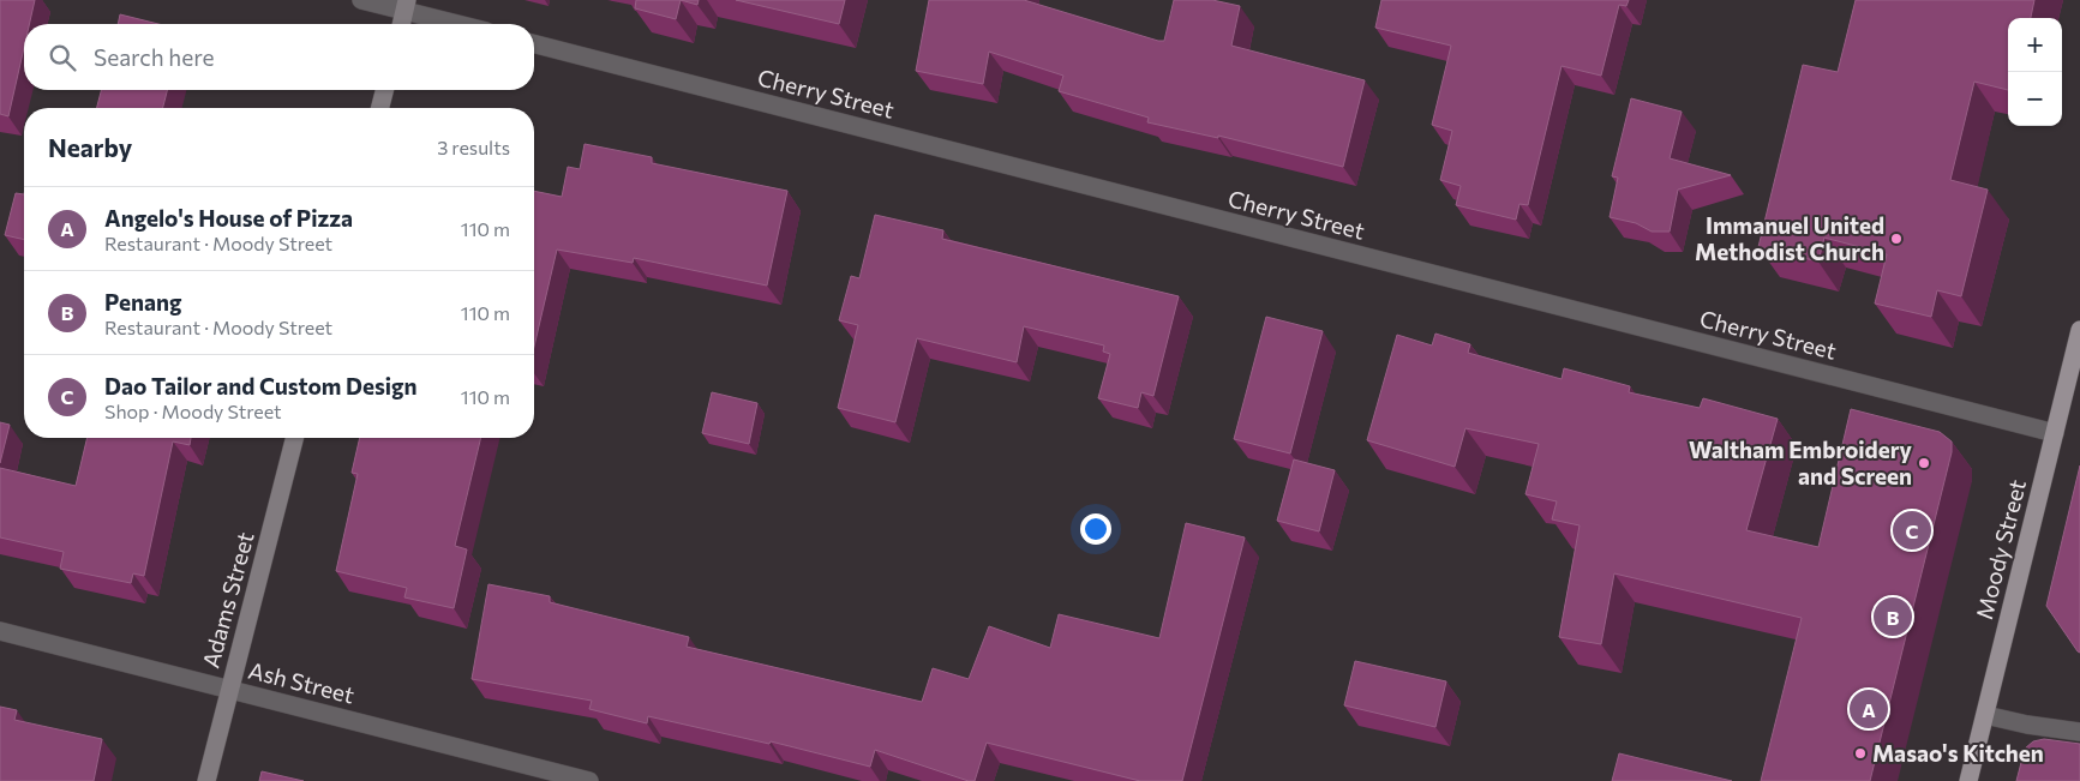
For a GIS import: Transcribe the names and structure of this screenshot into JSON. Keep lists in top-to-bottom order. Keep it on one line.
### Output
{"streets":{"main road":["Moody Street"],"street":["Cherry Street","Adams Street","Ash Street"]},"crossings":[["Cherry Street","Moody Street"],["Adams Street","Ash Street"]],"places":["Immanuel United Methodist Church","Waltham Embroidery and Screen","Masao's Kitchen"],"page":{"map_buttons":["+","−"],"search":"Search here","heading":["Nearby","3 results"],"list":[{"mark":"A","name":"Angelo's House of Pizza","note":"Restaurant · Moody Street","value":"110 m"},{"mark":"B","name":"Penang","note":"Restaurant · Moody Street","value":"110 m"},{"mark":"C","name":"Dao Tailor and Custom Design","note":"Shop · Moody Street","value":"110 m"}],"pins":["C","B","A"]}}
